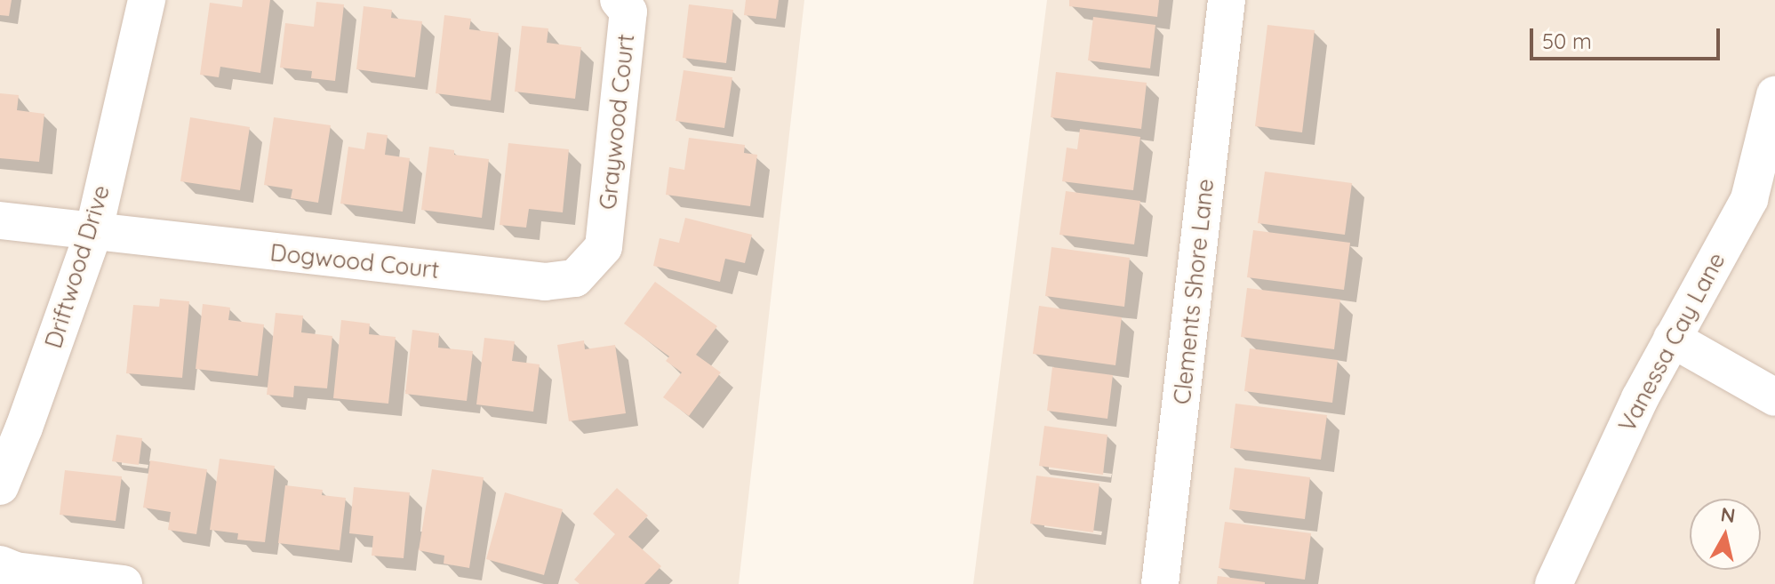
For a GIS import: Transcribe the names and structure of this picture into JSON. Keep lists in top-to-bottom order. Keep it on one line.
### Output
{"streets":{"street":["Graywood Court","Dogwood Court","Driftwood Drive","Clements Shore Lane","Vanessa Cay Lane"]},"crossings":[["Graywood Court","Dogwood Court"],["Dogwood Court","Driftwood Drive"]],"scale_bar":"50 m","north":"top"}
